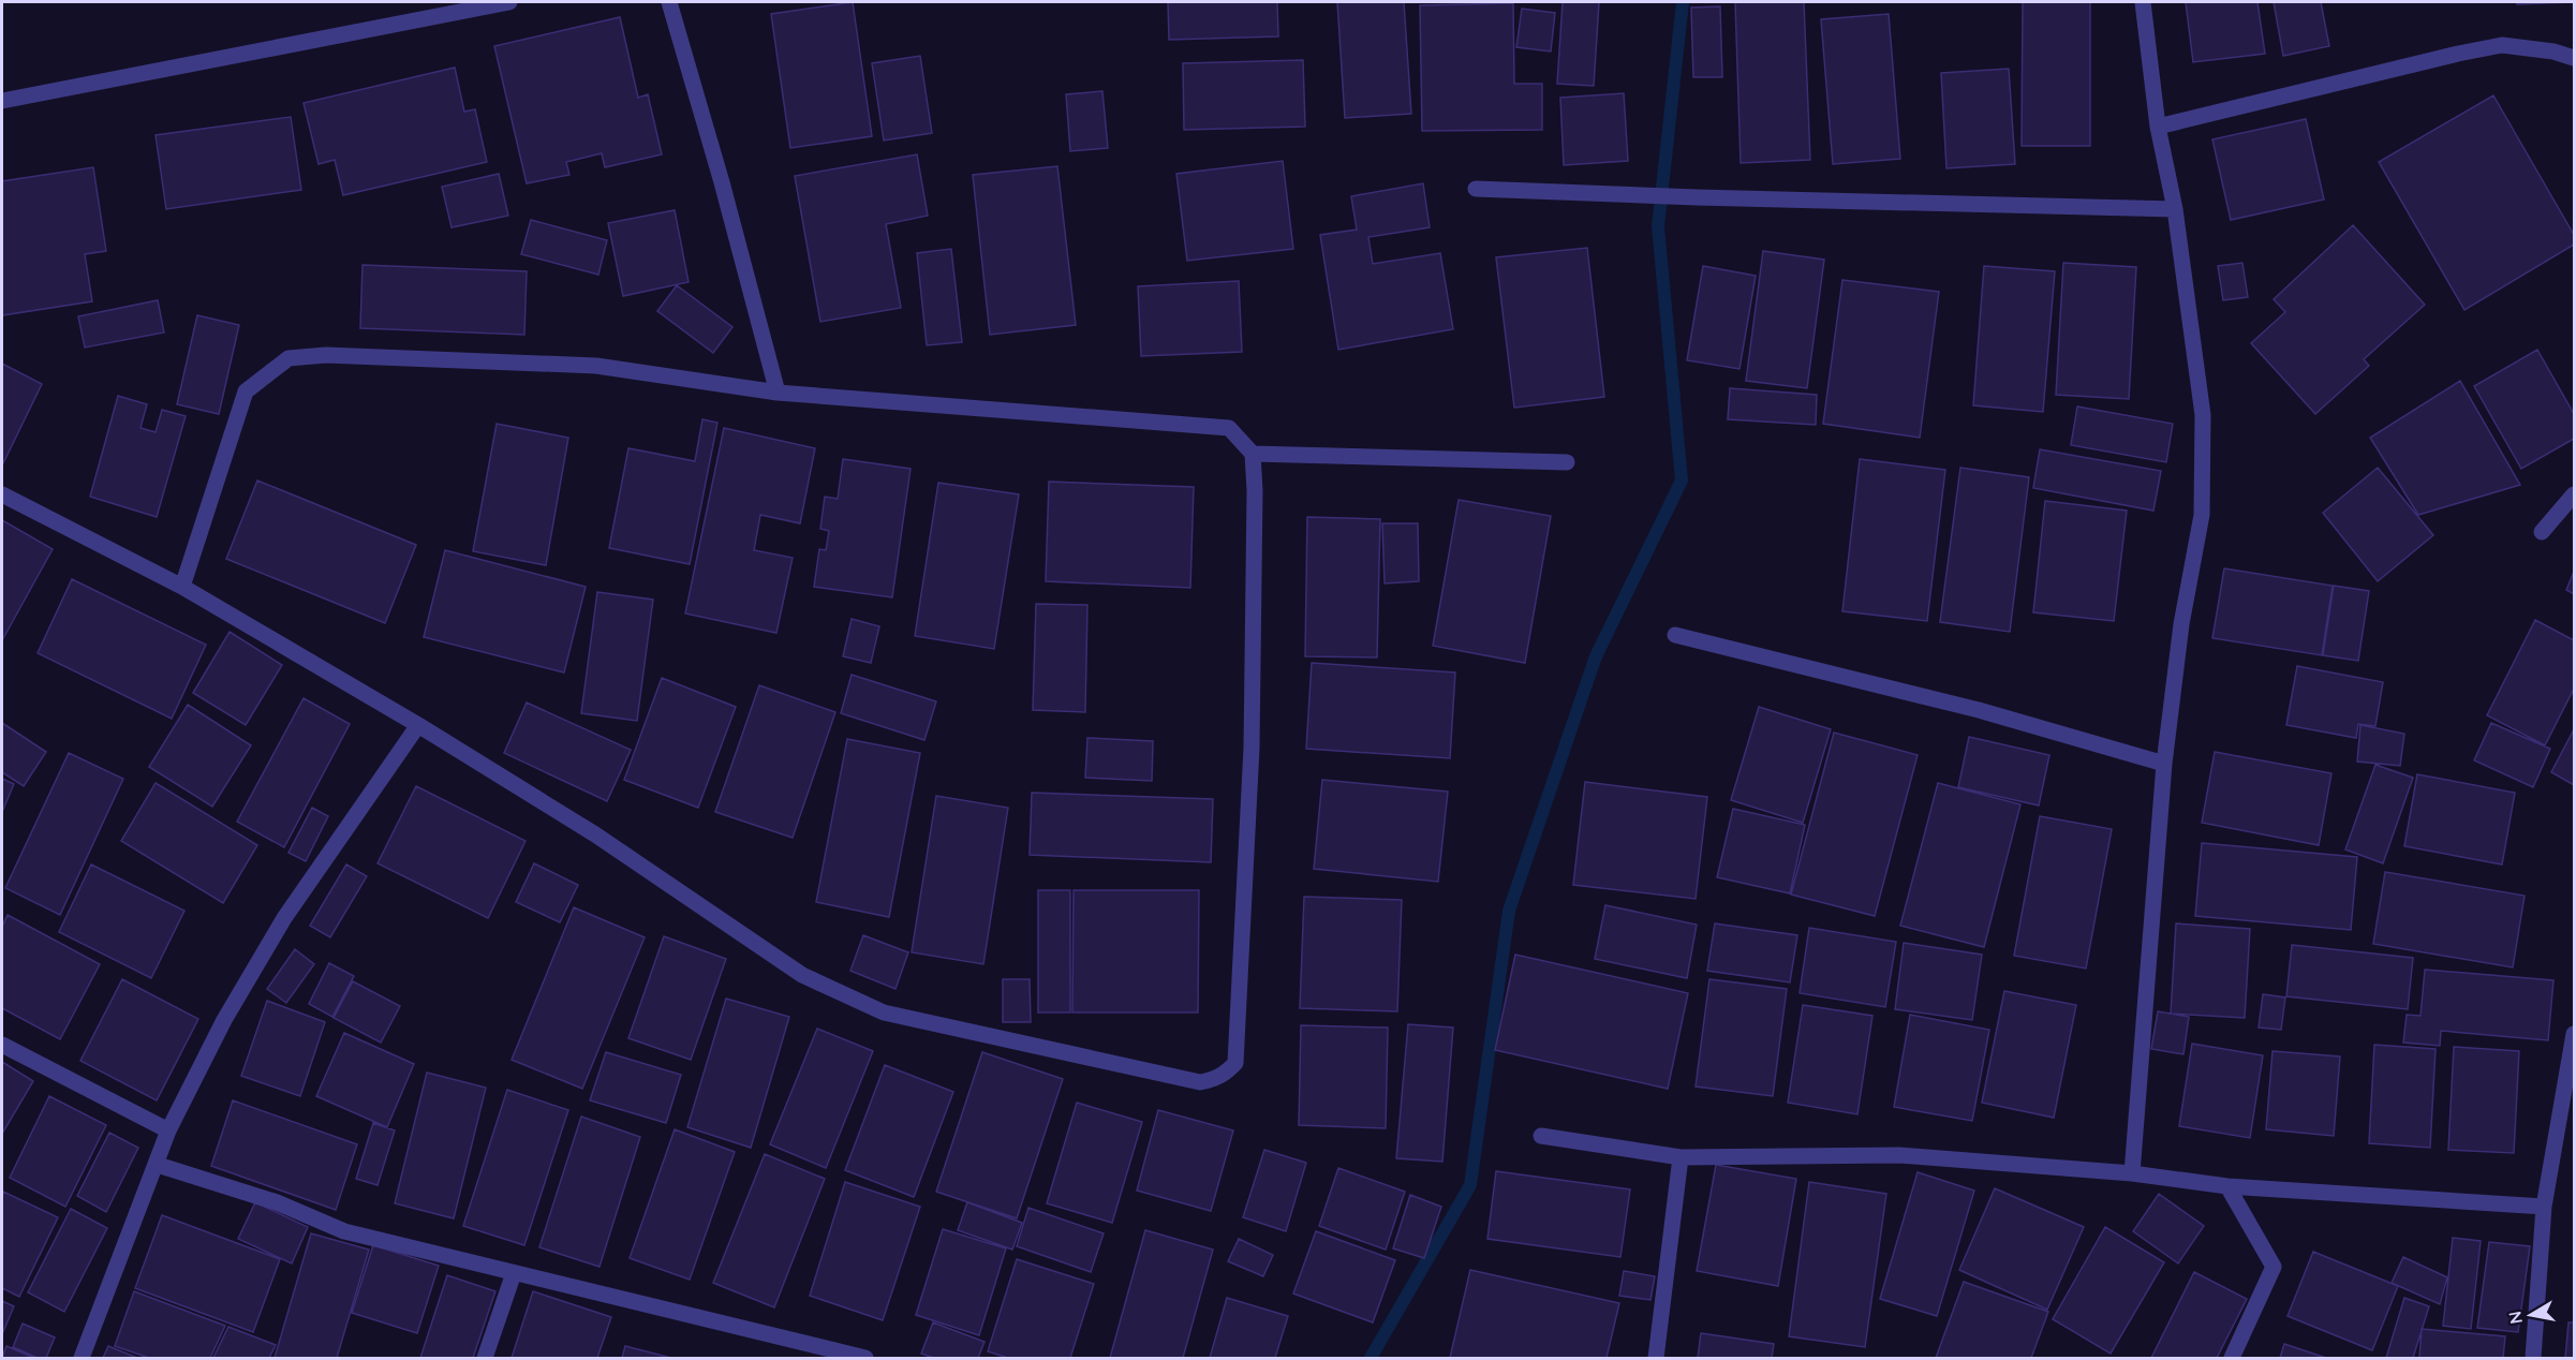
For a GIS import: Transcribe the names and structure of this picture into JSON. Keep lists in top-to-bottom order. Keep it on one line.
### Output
{"north":"left"}
